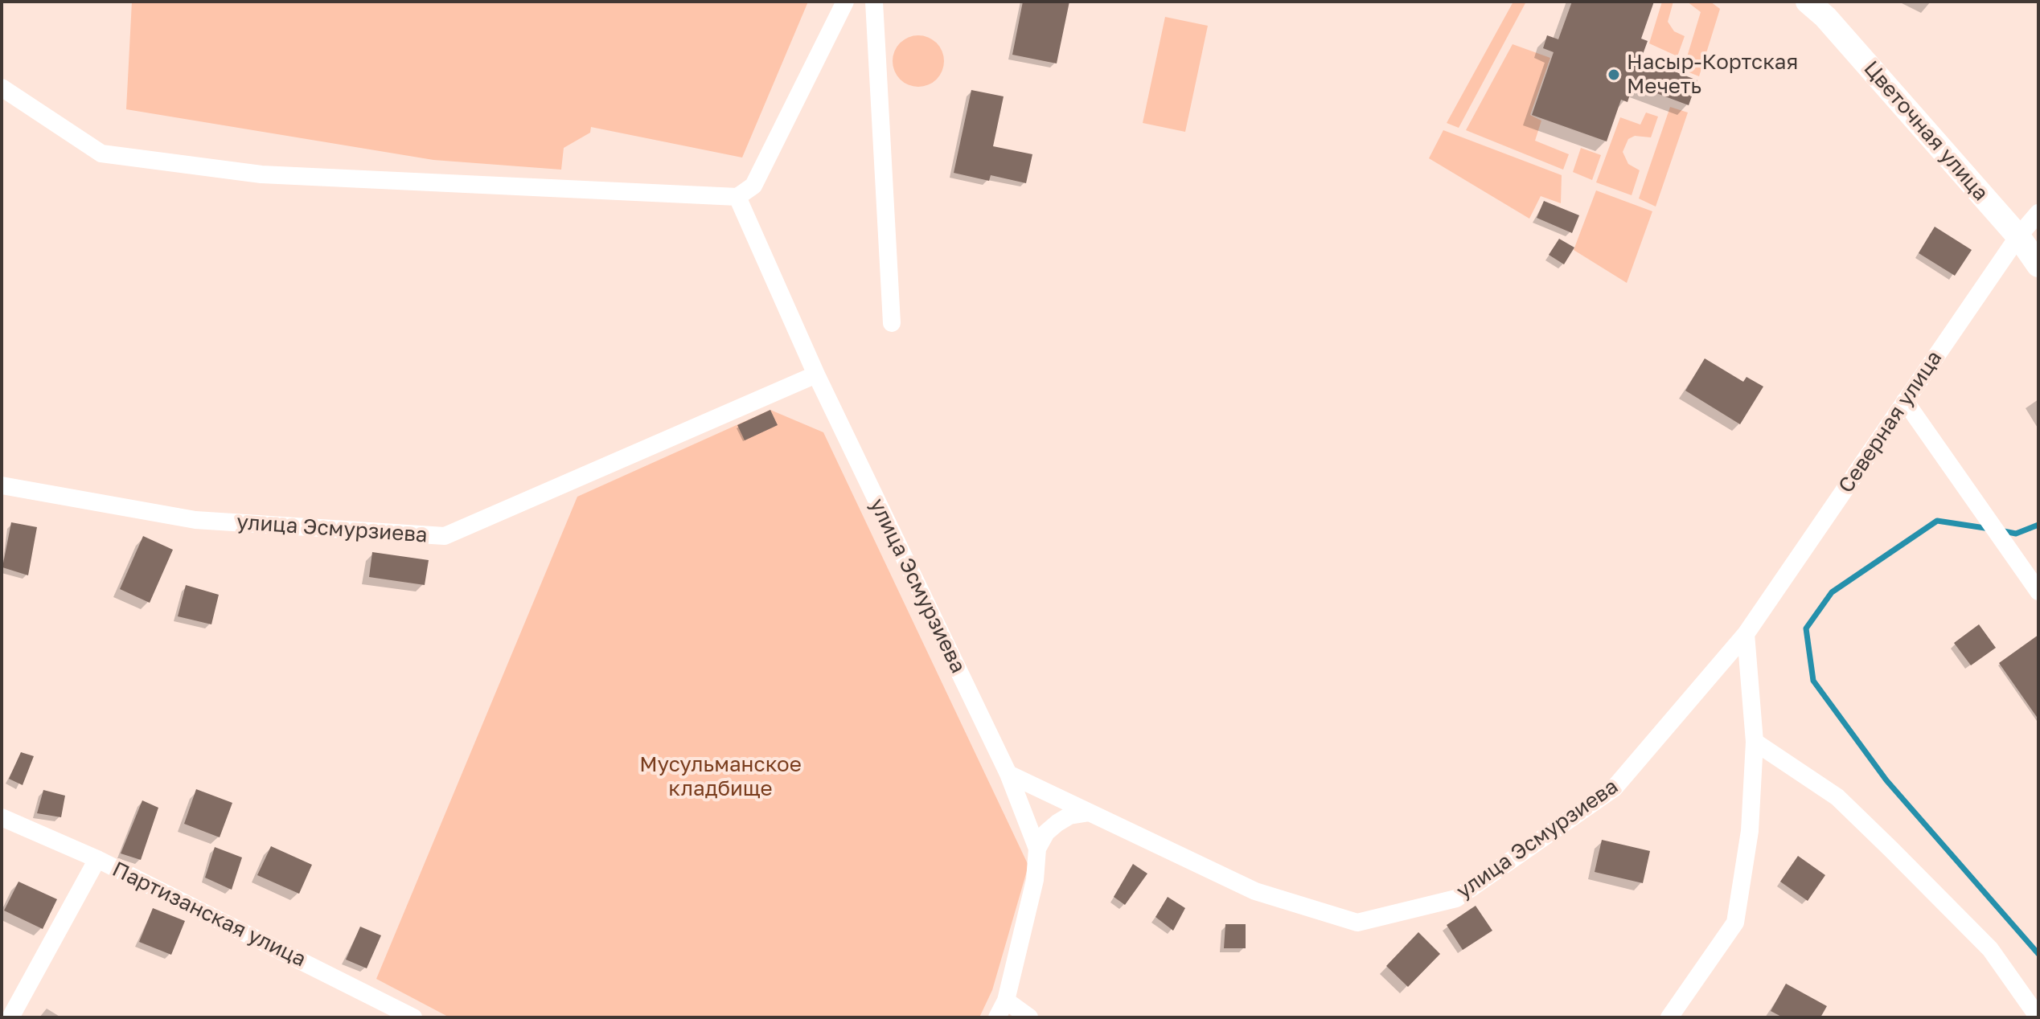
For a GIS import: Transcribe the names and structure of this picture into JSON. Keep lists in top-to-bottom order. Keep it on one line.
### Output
{"streets":{"street":["Цветочная улица","Северная улица","улица Эсмурзиева","Партизанская улица"]},"crossings":[["Цветочная улица","Северная улица"],["Северная улица","улица Эсмурзиева"]],"parks":["Мусульманское кладбище"],"places":["Насыр-Кортская Мечеть"]}
